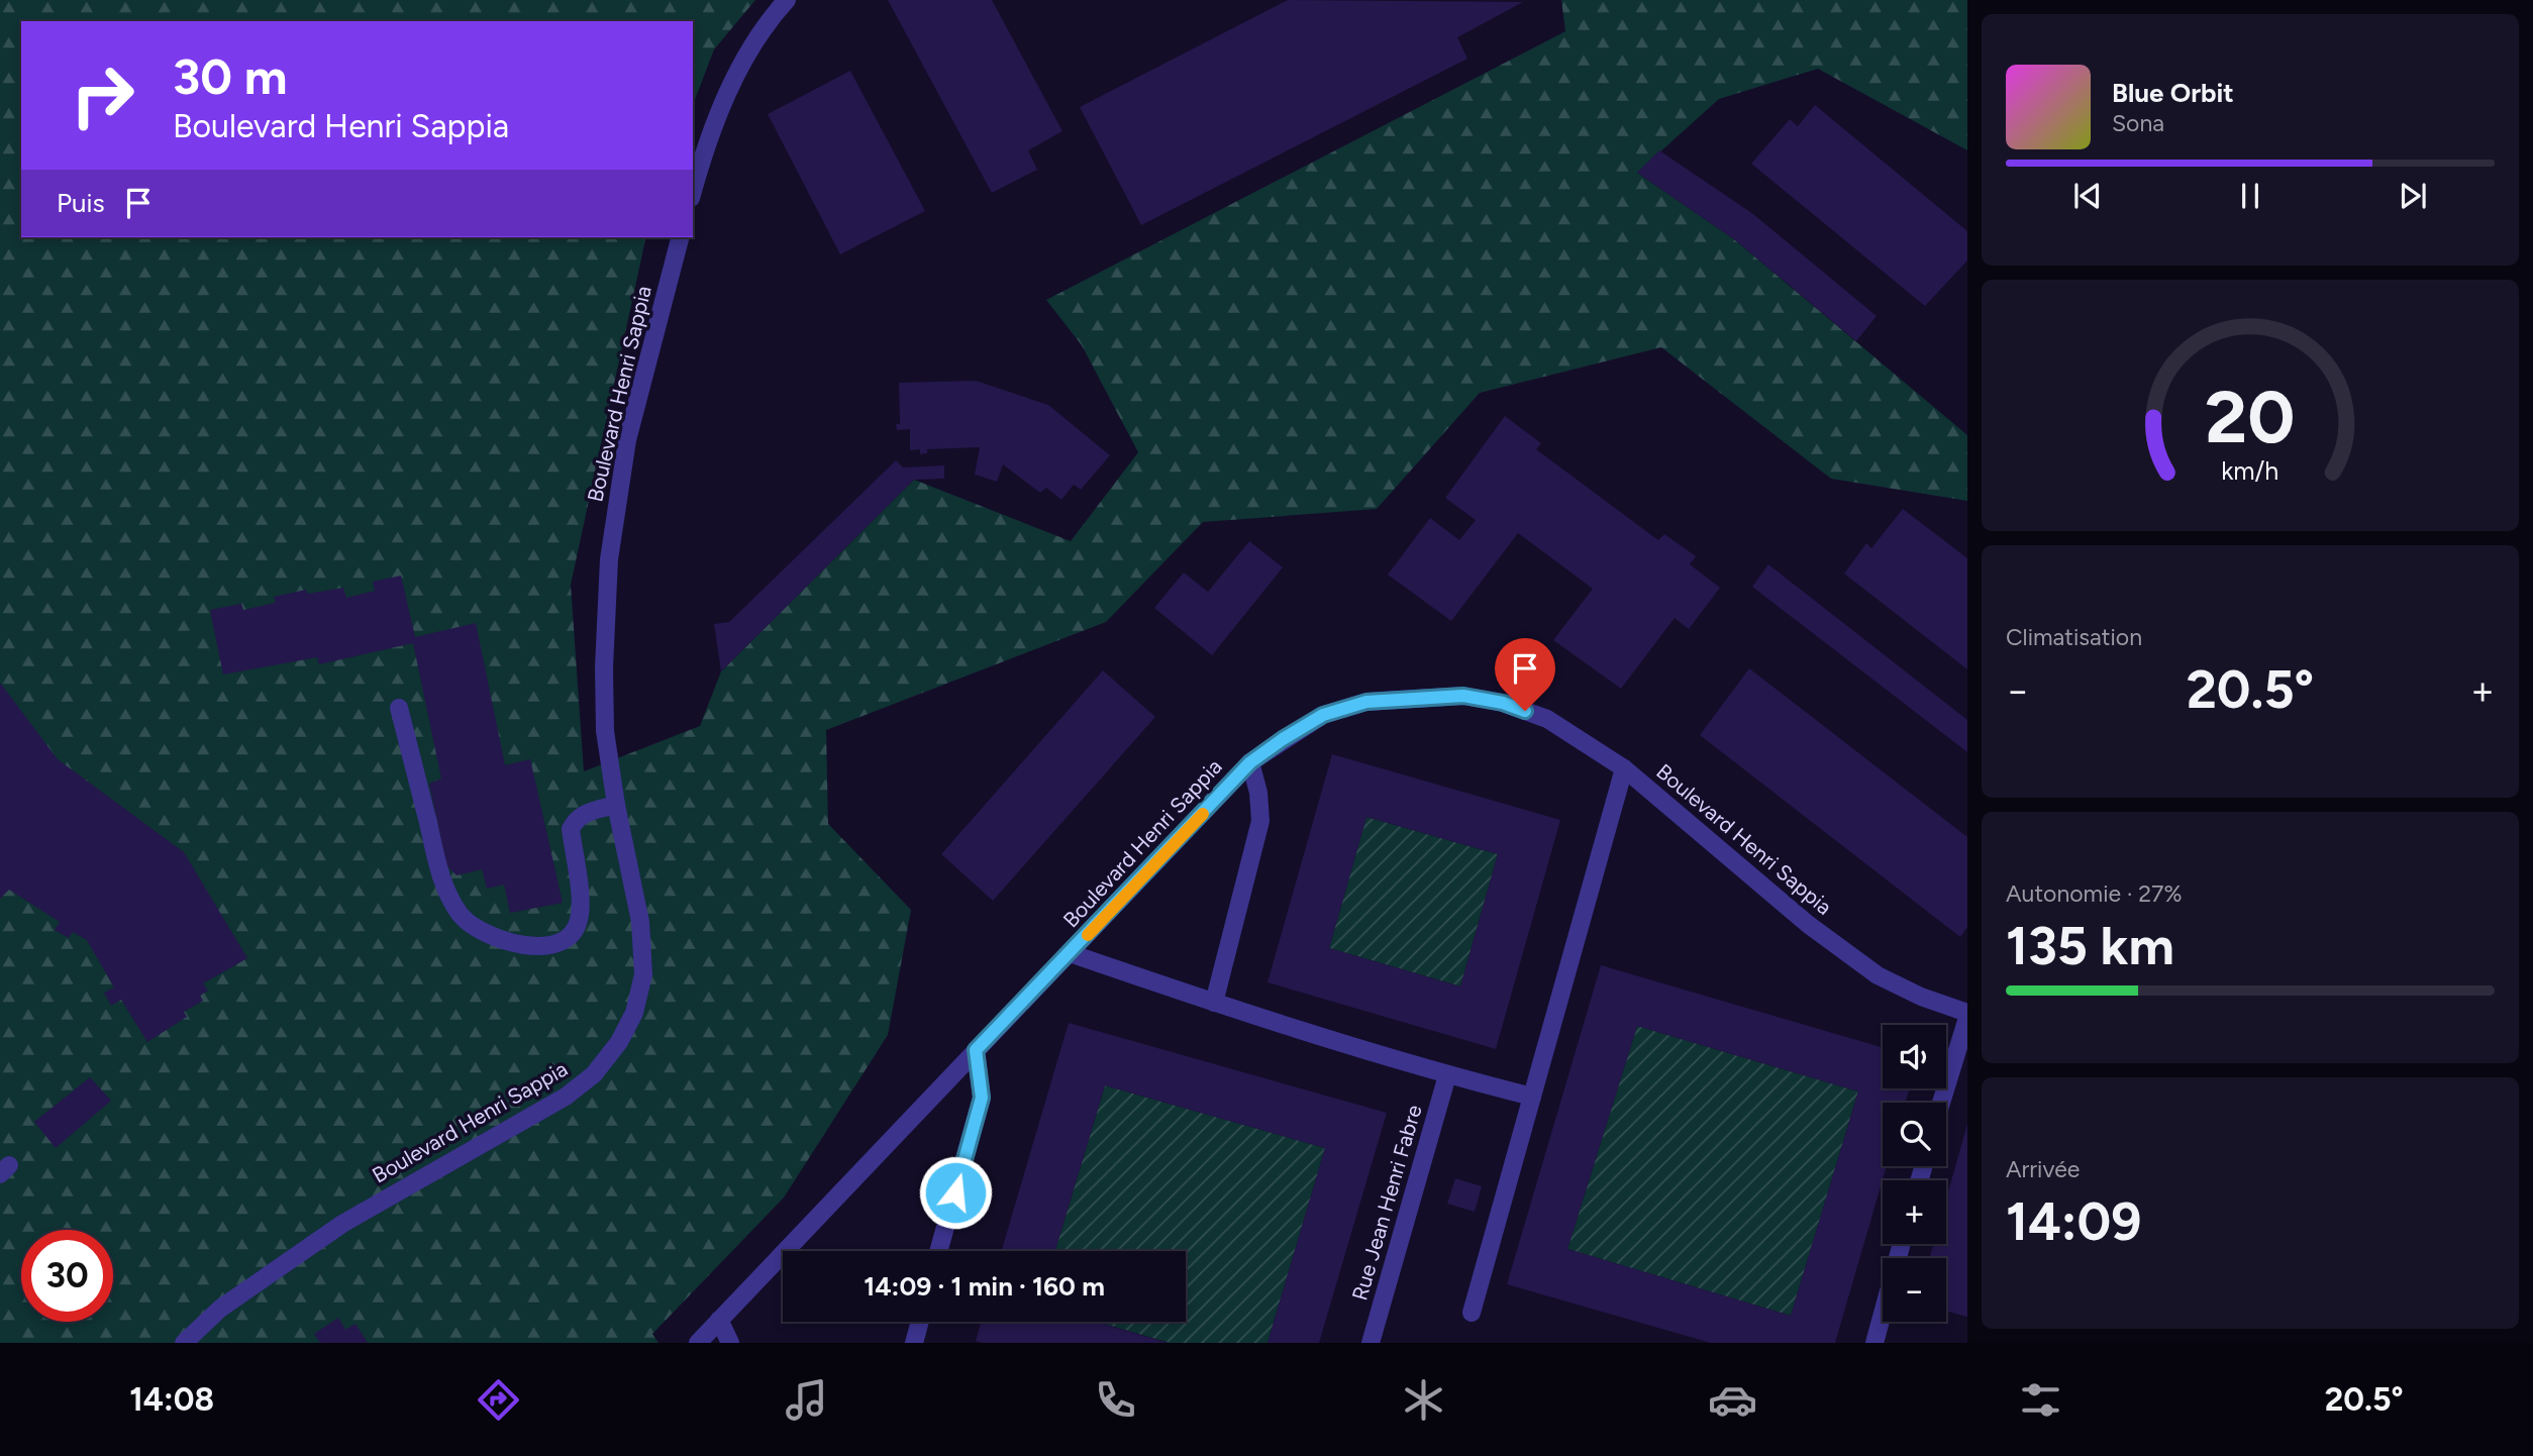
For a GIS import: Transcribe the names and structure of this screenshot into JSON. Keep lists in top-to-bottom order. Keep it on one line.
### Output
{"streets":{"street":["Boulevard Henri Sappia","Rue Jean Henri Fabre"]},"page":{"turn":["30 m","Boulevard Henri Sappia"],"song":["Blue Orbit","Sona"],"then":"Puis","tile":["Climatisation",["Autonomie · 27%","135 km"],["Arrivée","14:09"]],"heat":["−","20.5°","+"],"map_buttons":["+","−"],"limit":"30","trip":"14:09 · 1 min · 160 m","tabs":["14:08","20.5°"],"gauge":["20","km/h"]}}
